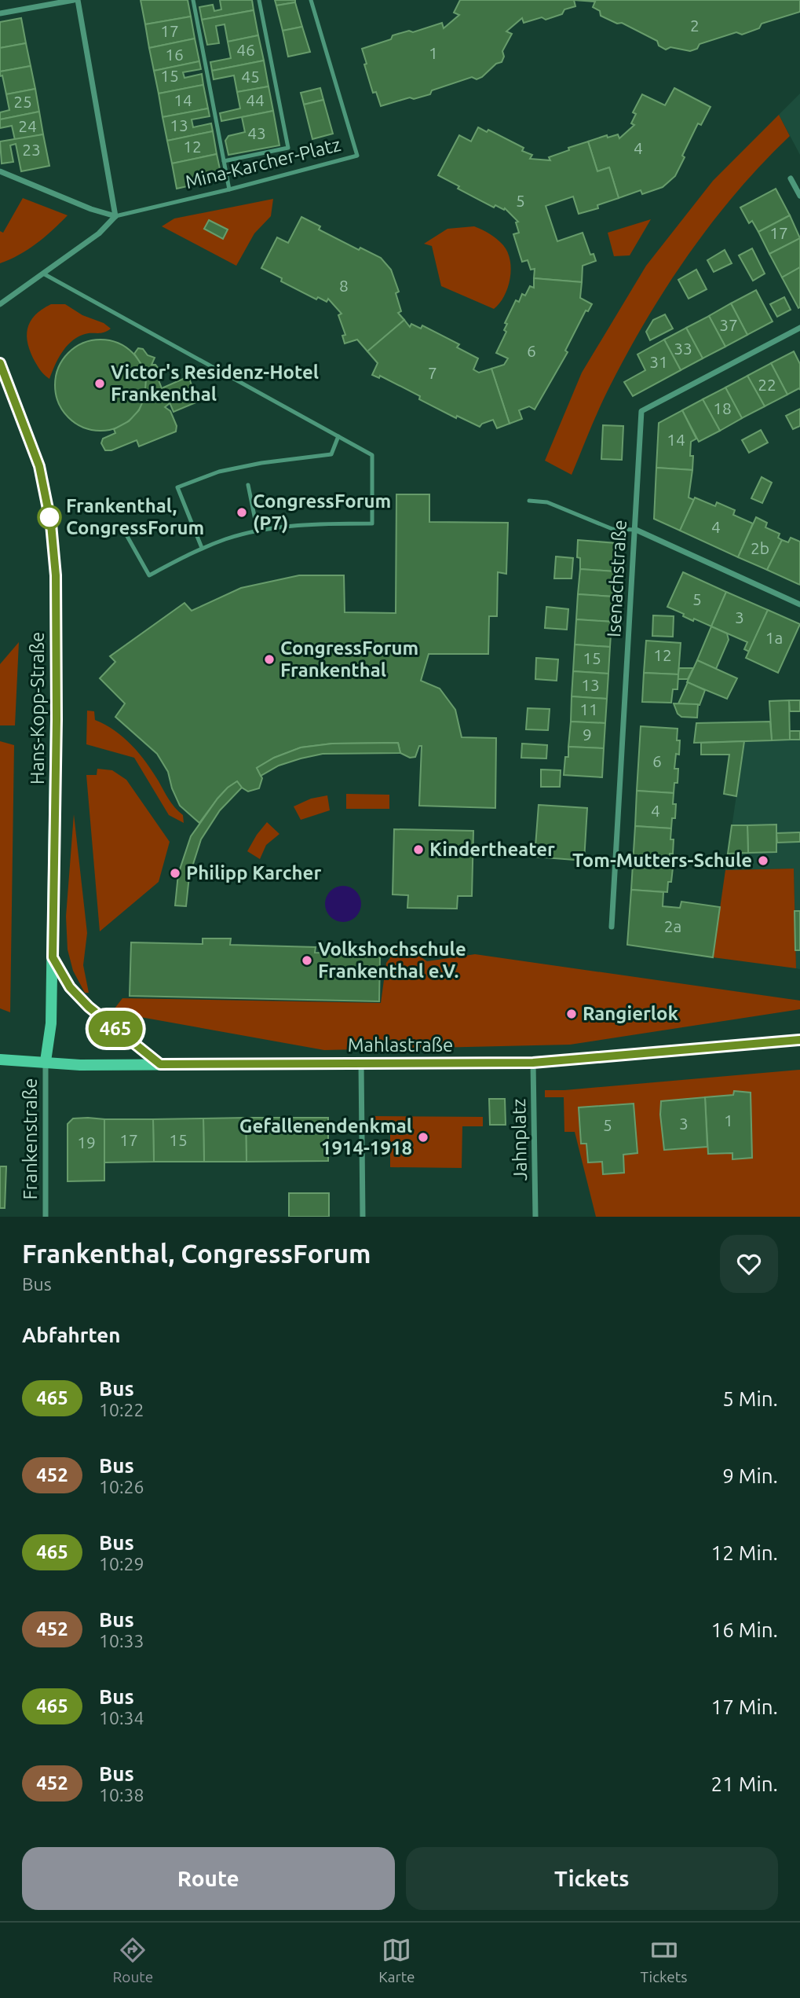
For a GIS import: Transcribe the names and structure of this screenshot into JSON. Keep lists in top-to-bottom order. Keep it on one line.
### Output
{"streets":{"main road":["Hans-Kopp-Straße","Mahlastraße"],"street":["Mina-Karcher-Platz","Isenachstraße","Frankenstraße","Jahnplatz"]},"crossings":[["Hans-Kopp-Straße","Mahlastraße"],["Hans-Kopp-Straße","Frankenstraße"],["Mahlastraße","Frankenstraße"],["Mahlastraße","Jahnplatz"]],"places":["Victor's Residenz-Hotel Frankenthal","CongressForum (P7)","Frankenthal, CongressForum","CongressForum Frankenthal","Kindertheater","Tom-Mutters-Schule","Philipp Karcher","Volkshochschule Frankenthal e.V.","Rangierlok","Gefallenendenkmal 1914-1918"],"lines":["bus line 465"],"house_numbers":["2","17","46","1","16","15","45","14","44","25","13","24","43","12","4","23","5","17","8","37","33","6","31","7","22","18","14","4","2b","5","3","1a","12","15","13","11","9","6","4","2a","1","3","5","17","15","19"],"page":{"on_map":"465","heading":[["Frankenthal, CongressForum","Bus"],"Abfahrten"],"list":[{"mark":"465","name":"Bus","note":"10:22","value":"5 Min."},{"mark":"452","name":"Bus","note":"10:26","value":"9 Min."},{"mark":"465","name":"Bus","note":"10:29","value":"12 Min."},{"mark":"452","name":"Bus","note":"10:33","value":"16 Min."},{"mark":"465","name":"Bus","note":"10:34","value":"17 Min."},{"mark":"452","name":"Bus","note":"10:38","value":"21 Min."}],"buttons":["Route","Tickets"],"tabs":["Route","Karte","Tickets"]}}
